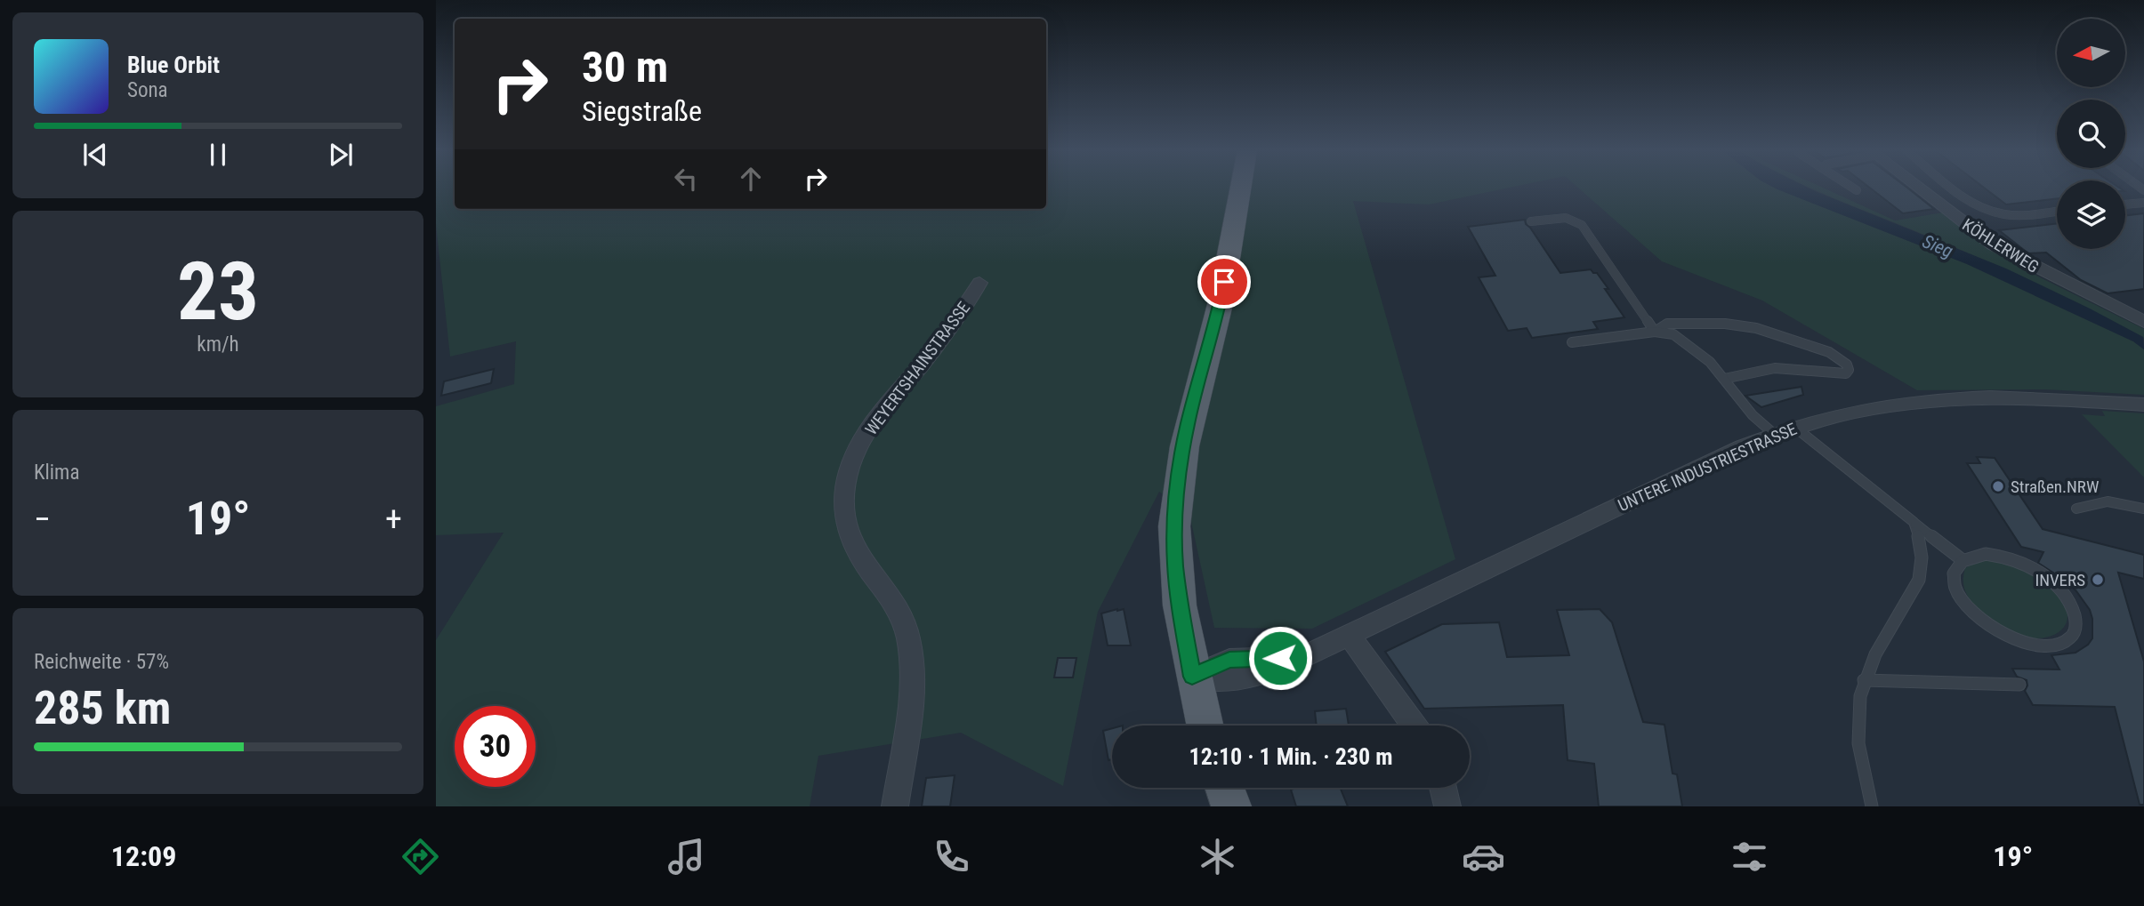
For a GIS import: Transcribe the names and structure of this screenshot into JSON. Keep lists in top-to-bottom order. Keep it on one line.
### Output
{"streets":{"street":["KÖHLERWEG","WEYERTSHAINSTRASSE","UNTERE INDUSTRIESTRASSE"]},"water":["Sieg"],"places":["Straßen.NRW","INVERS"],"north":"left","page":{"turn":["30 m","Siegstraße"],"song":["Blue Orbit","Sona"],"tile":[["23","km/h"],"Klima",["Reichweite · 57%","285 km"]],"heat":["−","19°","+"],"limit":"30","trip":"12:10 · 1 Min. · 230 m","tabs":["12:09","19°"]}}
